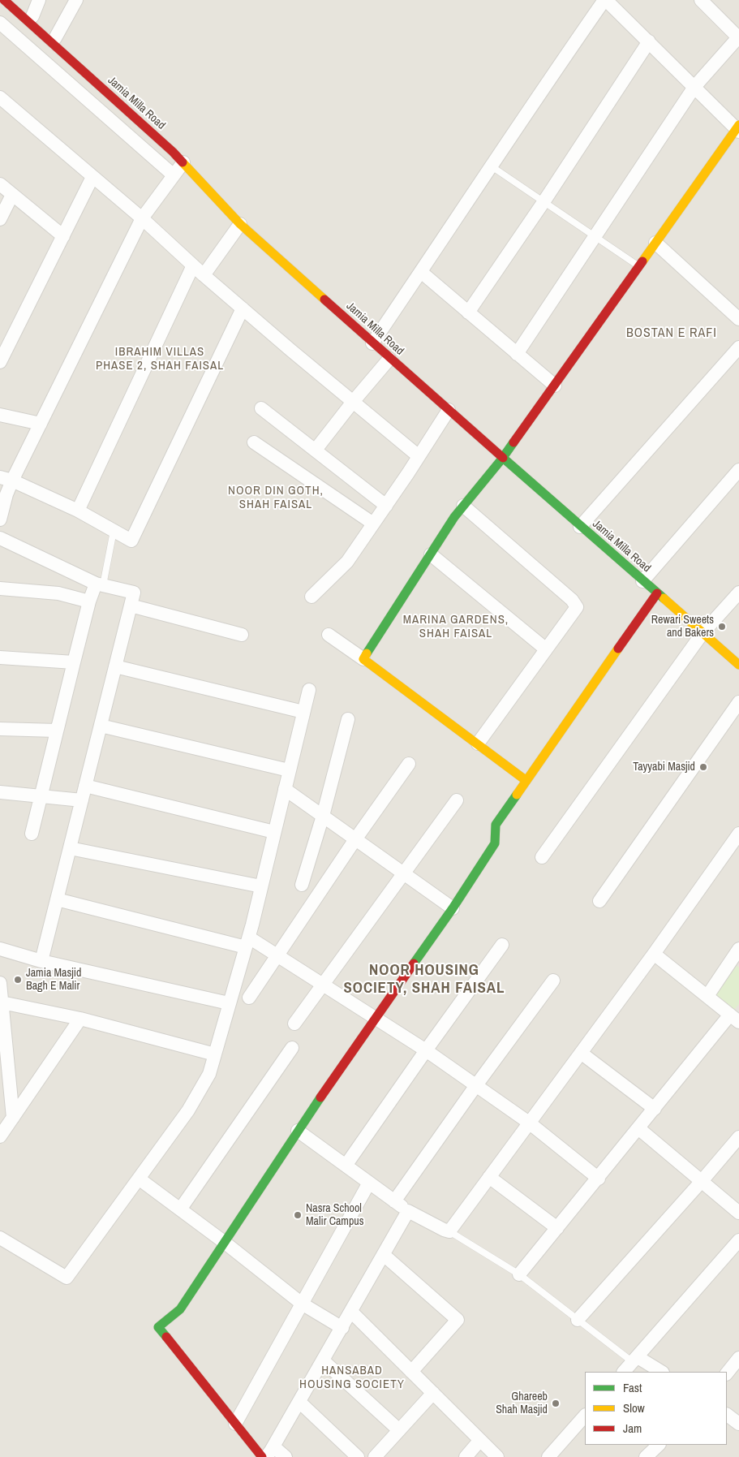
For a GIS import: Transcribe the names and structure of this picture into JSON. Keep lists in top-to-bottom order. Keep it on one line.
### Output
{"streets":{"street":["Jamia Milla Road"]},"districts":["BOSTAN E RAFI","IBRAHIM VILLAS PHASE 2, SHAH FAISAL","NOOR DIN GOTH, SHAH FAISAL","MARINA GARDENS, SHAH FAISAL","NOOR HOUSING SOCIETY, SHAH FAISAL","HANSABAD HOUSING SOCIETY"],"places":["Rewari Sweets and Bakers","Tayyabi Masjid","Jamia Masjid Bagh E Malir","Nasra School Malir Campus","Ghareeb Shah Masjid"],"legend":["Fast","Slow","Jam"]}
